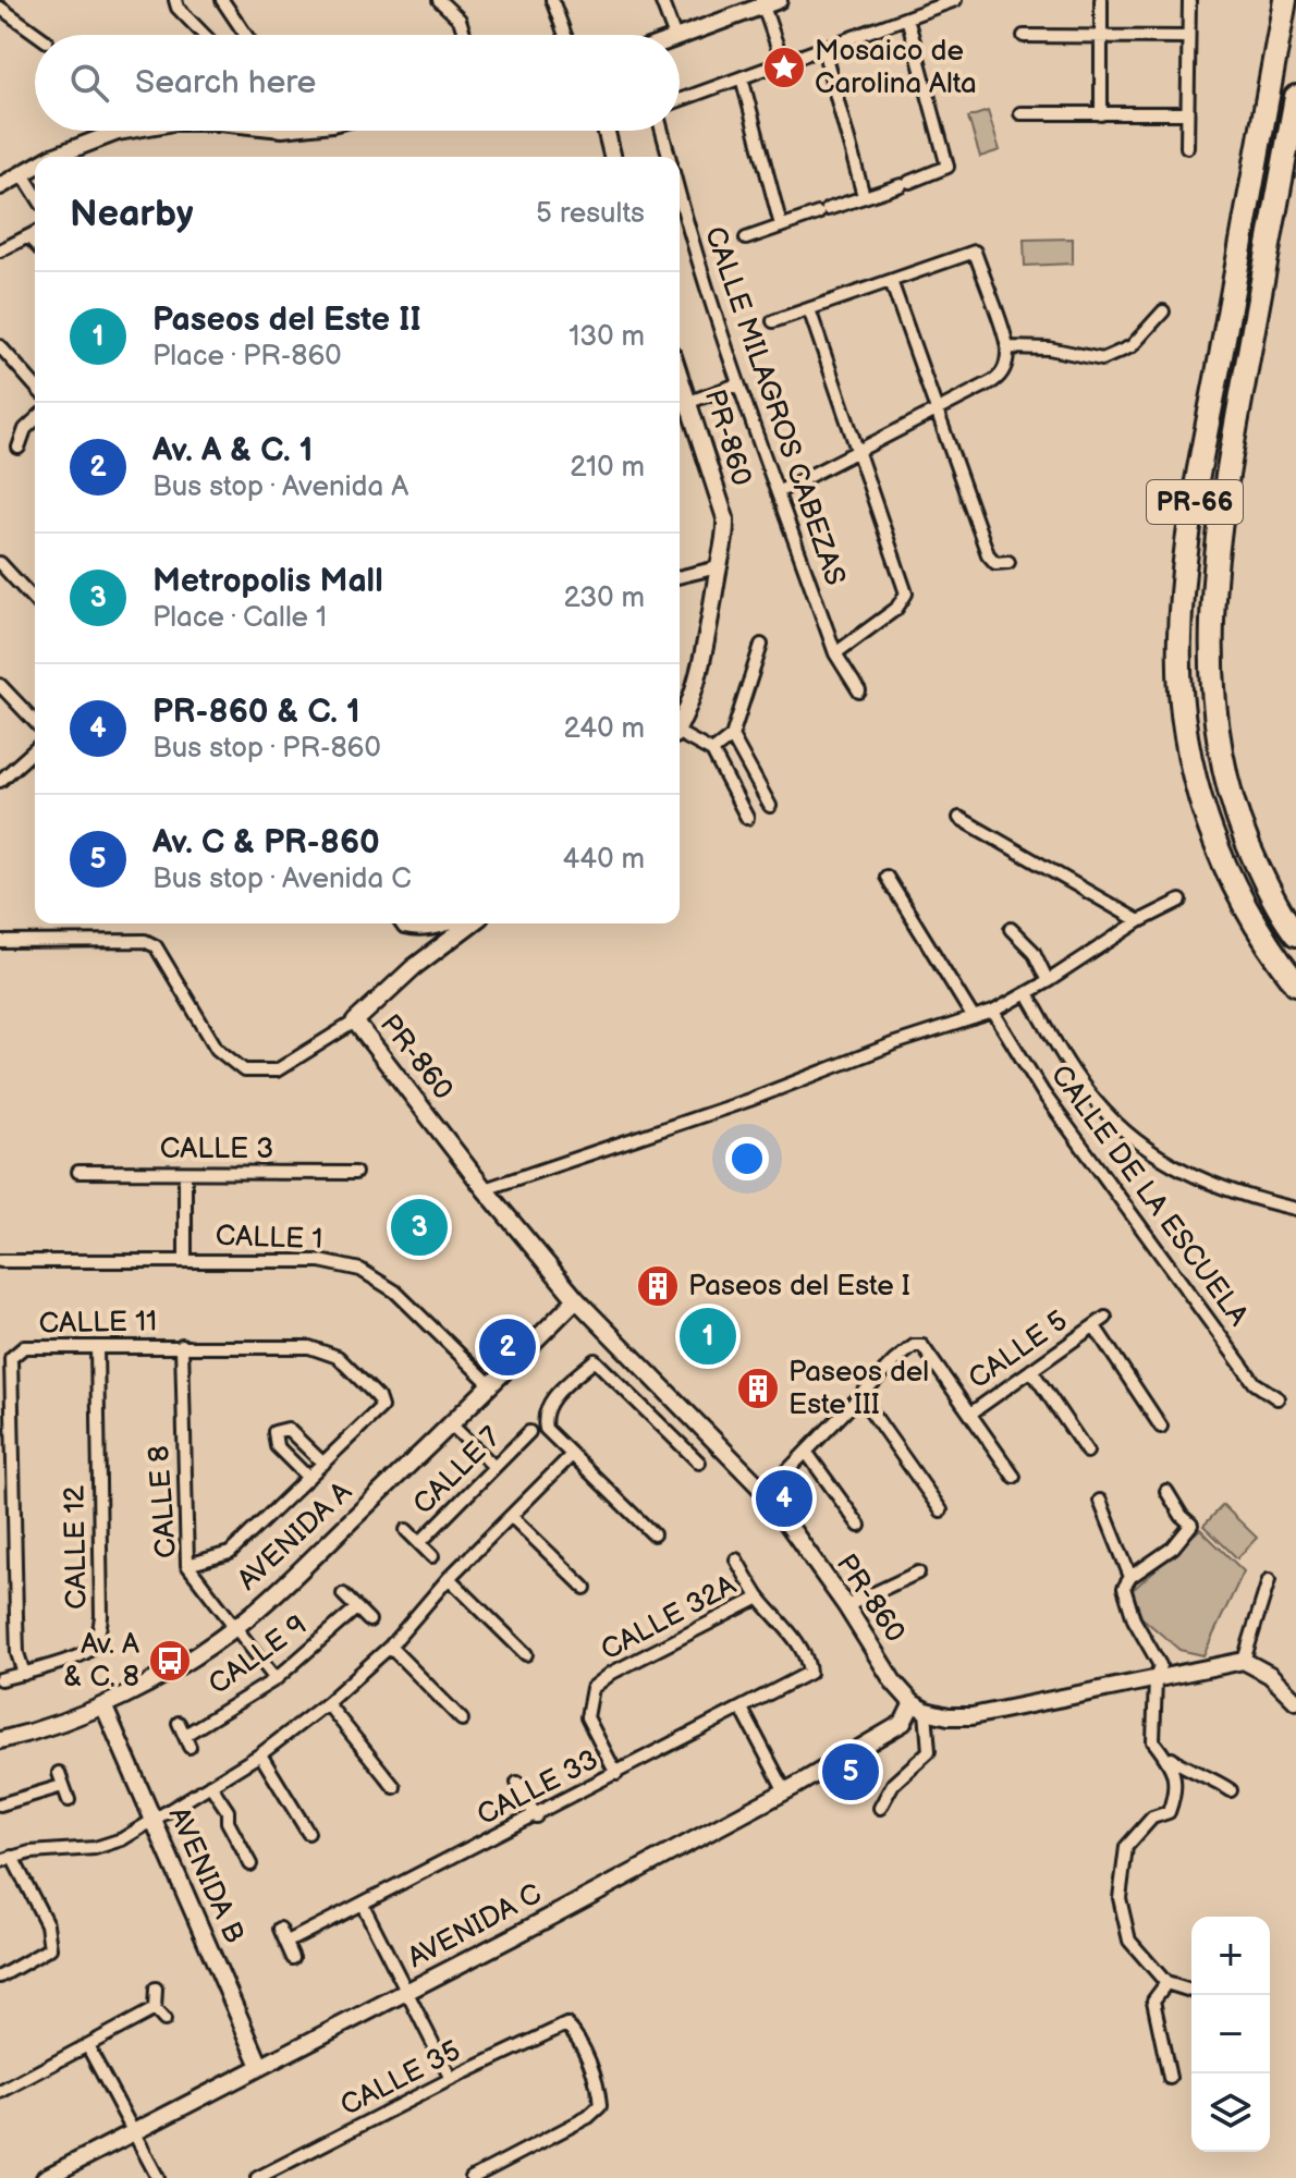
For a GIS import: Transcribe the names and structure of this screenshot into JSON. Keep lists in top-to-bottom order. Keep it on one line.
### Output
{"streets":{"highway":["PR-66"],"street":["CALLE MILAGROS CABEZAS","PR-860","CALLE 3","CALLE DE LA ESCUELA","CALLE 1","CALLE 11","CALLE 5","CALLE 7","CALLE 8","AVENIDA A","CALLE 12","CALLE 32A","CALLE 9","CALLE 33","AVENIDA B","AVENIDA C","CALLE 35"]},"crossings":[["PR-860","AVENIDA A"],["PR-860","AVENIDA C"],["CALLE 1","AVENIDA A"],["CALLE 11","CALLE 8"],["CALLE 11","CALLE 12"],["CALLE 8","AVENIDA A"],["CALLE 8","CALLE 9"],["AVENIDA A","AVENIDA B"],["CALLE 32A","CALLE 33"],["AVENIDA B","AVENIDA C"]],"places":{"place":["Mosaico de Carolina Alta"],"building":["Paseos del Este I","Paseos del Este III"],"bus stop":["Av. A & C. 8"]},"page":{"search":"Search here","heading":["Nearby","5 results"],"list":[{"mark":"1","name":"Paseos del Este II","note":"Place · PR-860","value":"130 m"},{"mark":"2","name":"Av. A & C. 1","note":"Bus stop · Avenida A","value":"210 m"},{"mark":"3","name":"Metropolis Mall","note":"Place · Calle 1","value":"230 m"},{"mark":"4","name":"PR-860 & C. 1","note":"Bus stop · PR-860","value":"240 m"},{"mark":"5","name":"Av. C & PR-860","note":"Bus stop · Avenida C","value":"440 m"}],"pins":["3","1","2","4","5"],"map_buttons":["+","−"]}}
